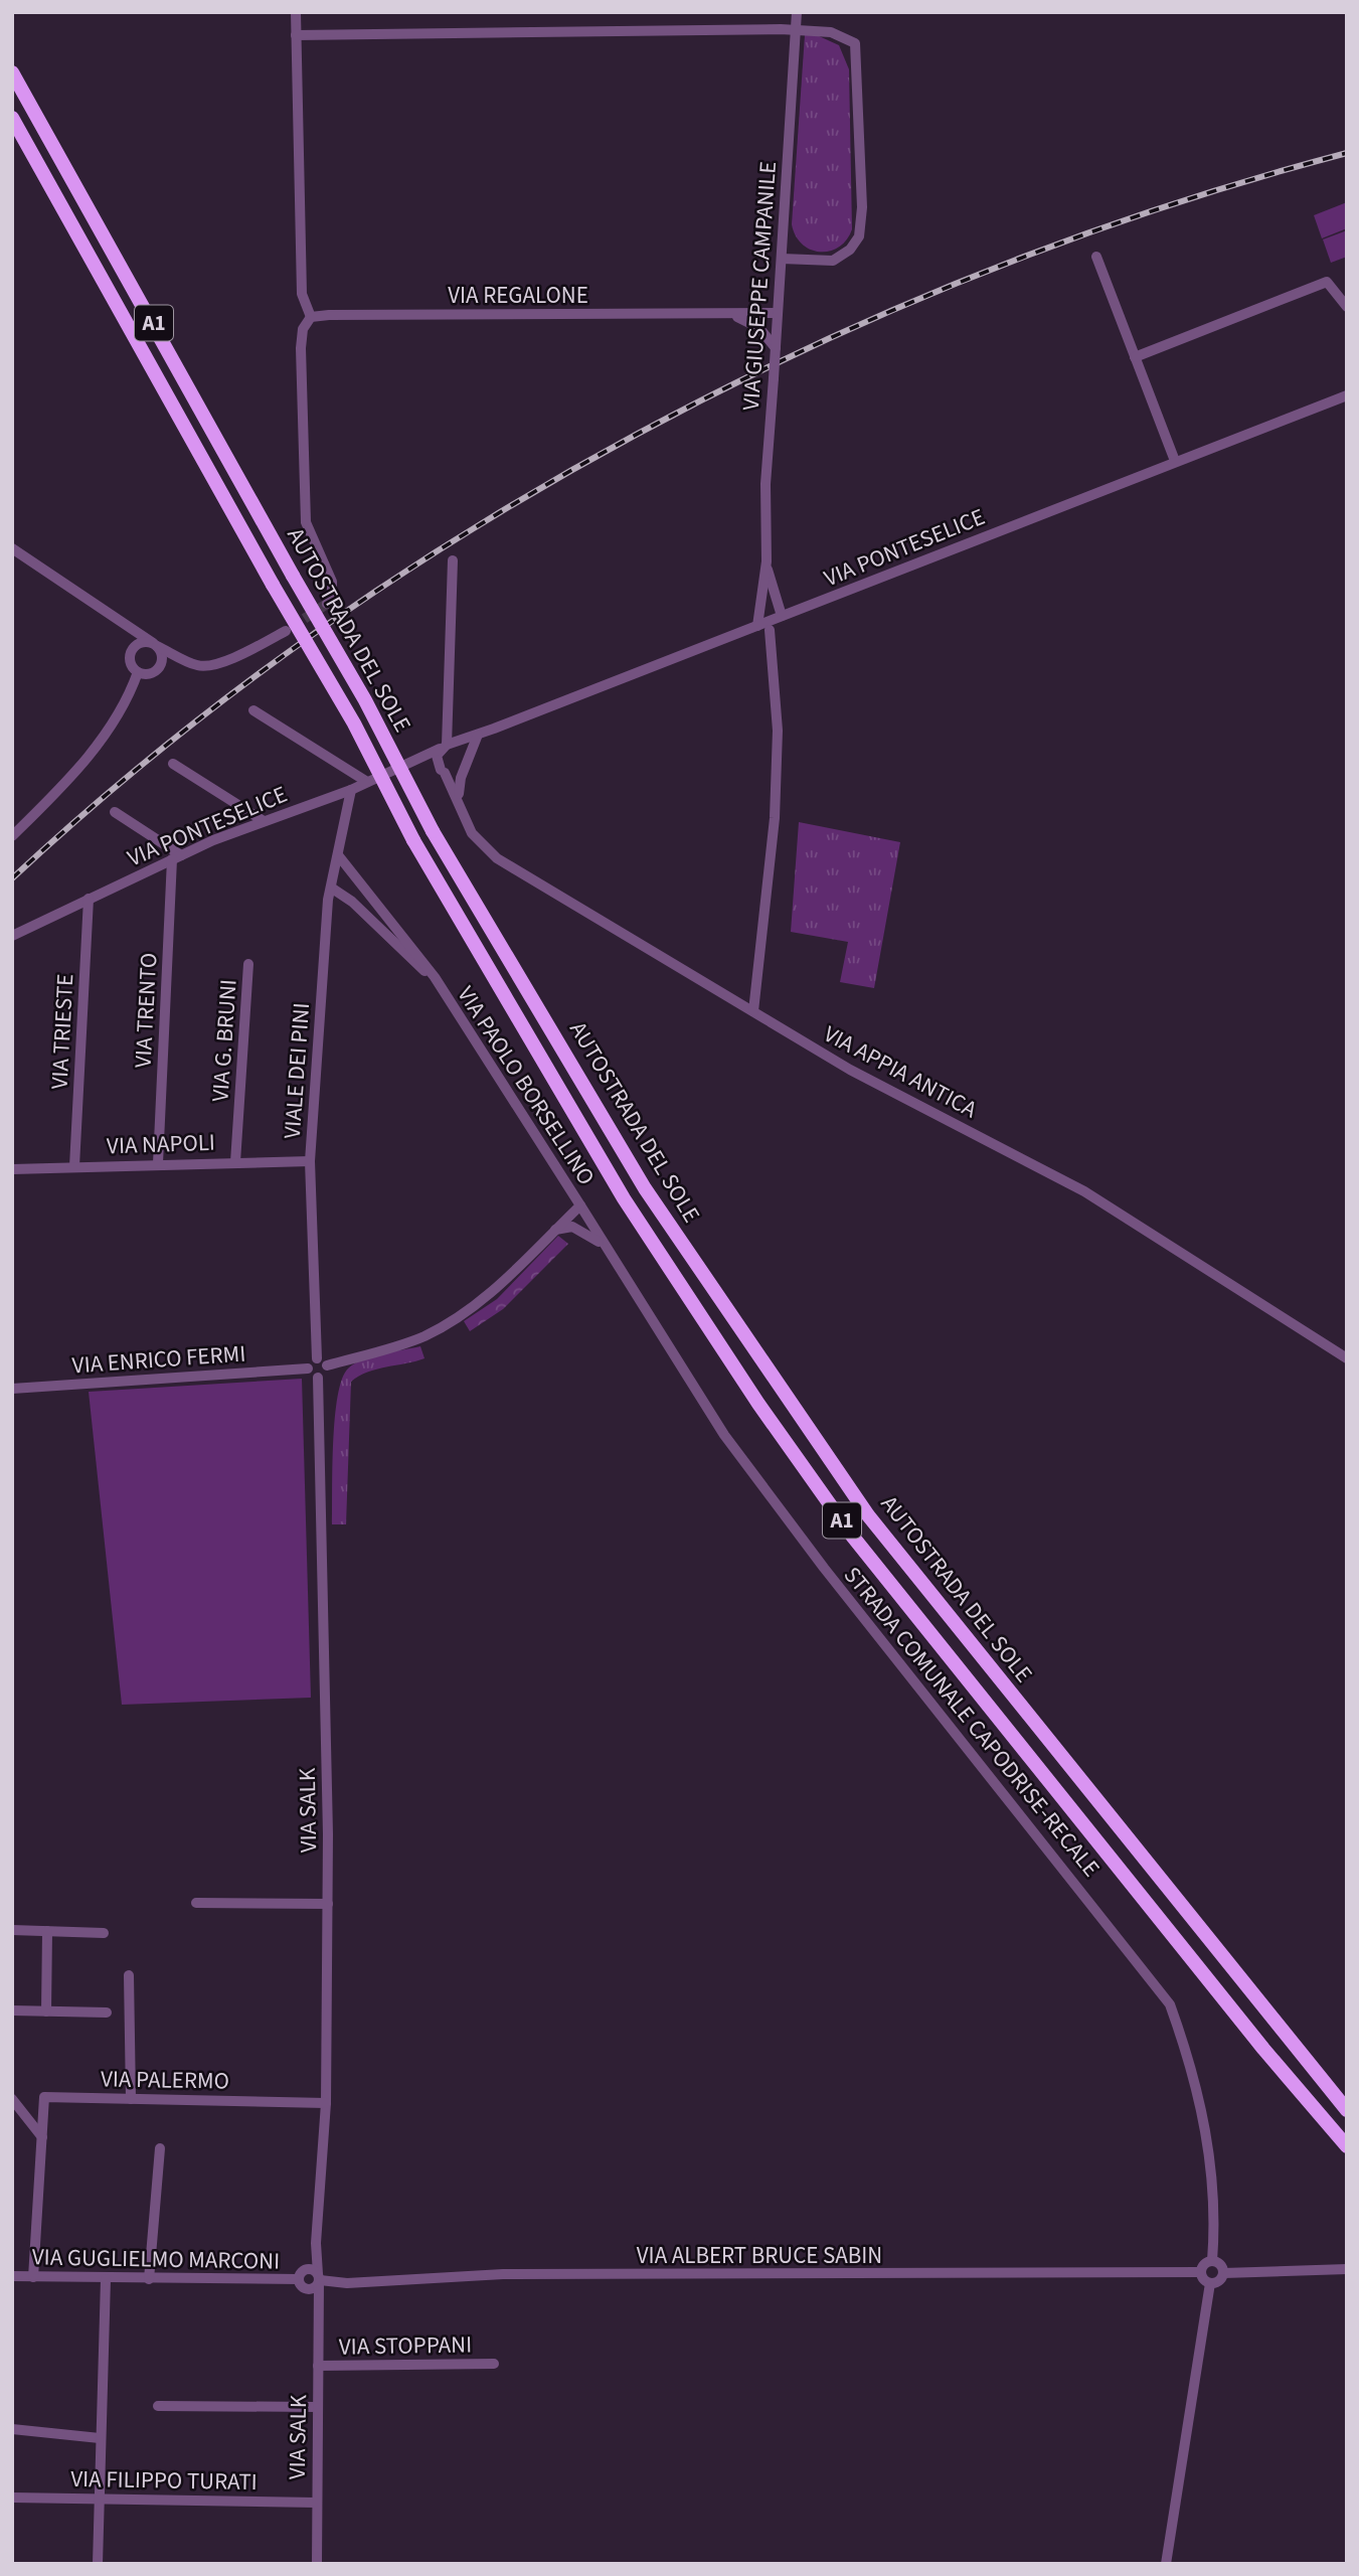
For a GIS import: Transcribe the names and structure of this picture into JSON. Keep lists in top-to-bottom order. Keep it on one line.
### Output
{"streets":{"highway":["A1","AUTOSTRADA DEL SOLE"],"street":["VIA GIUSEPPE CAMPANILE","VIA REGALONE","VIA PONTESELICE","VIA TRENTO","VIA TRIESTE","VIA G. BRUNI","VIALE DEI PINI","VIA APPIA ANTICA","VIA PAOLO BORSELLINO","VIA NAPOLI","VIA ENRICO FERMI","STRADA COMUNALE CAPODRISE-RECALE","VIA SALK","VIA PALERMO","VIA ALBERT BRUCE SABIN","VIA GUGLIELMO MARCONI","VIA STOPPANI","VIA FILIPPO TURATI"]},"crossings":[["VIA GIUSEPPE CAMPANILE","VIA REGALONE"],["VIA GIUSEPPE CAMPANILE","VIA PONTESELICE"],["VIA PONTESELICE","VIA TRENTO"],["VIA PONTESELICE","VIA TRIESTE"],["VIA PONTESELICE","VIALE DEI PINI"],["VIA PONTESELICE","VIA APPIA ANTICA"],["VIA TRENTO","VIA NAPOLI"],["VIA TRIESTE","VIA NAPOLI"],["VIA G. BRUNI","VIA NAPOLI"],["VIALE DEI PINI","VIA PAOLO BORSELLINO"],["VIALE DEI PINI","VIA NAPOLI"],["VIALE DEI PINI","VIA ENRICO FERMI"],["VIALE DEI PINI","VIA SALK"],["VIA PAOLO BORSELLINO","VIA ENRICO FERMI"],["VIA PAOLO BORSELLINO","STRADA COMUNALE CAPODRISE-RECALE"],["VIA PAOLO BORSELLINO","VIA SALK"],["VIA ENRICO FERMI","VIA SALK"],["STRADA COMUNALE CAPODRISE-RECALE","VIA ALBERT BRUCE SABIN"],["VIA SALK","VIA PALERMO"],["VIA SALK","VIA ALBERT BRUCE SABIN"],["VIA SALK","VIA GUGLIELMO MARCONI"],["VIA SALK","VIA STOPPANI"],["VIA SALK","VIA FILIPPO TURATI"]]}
